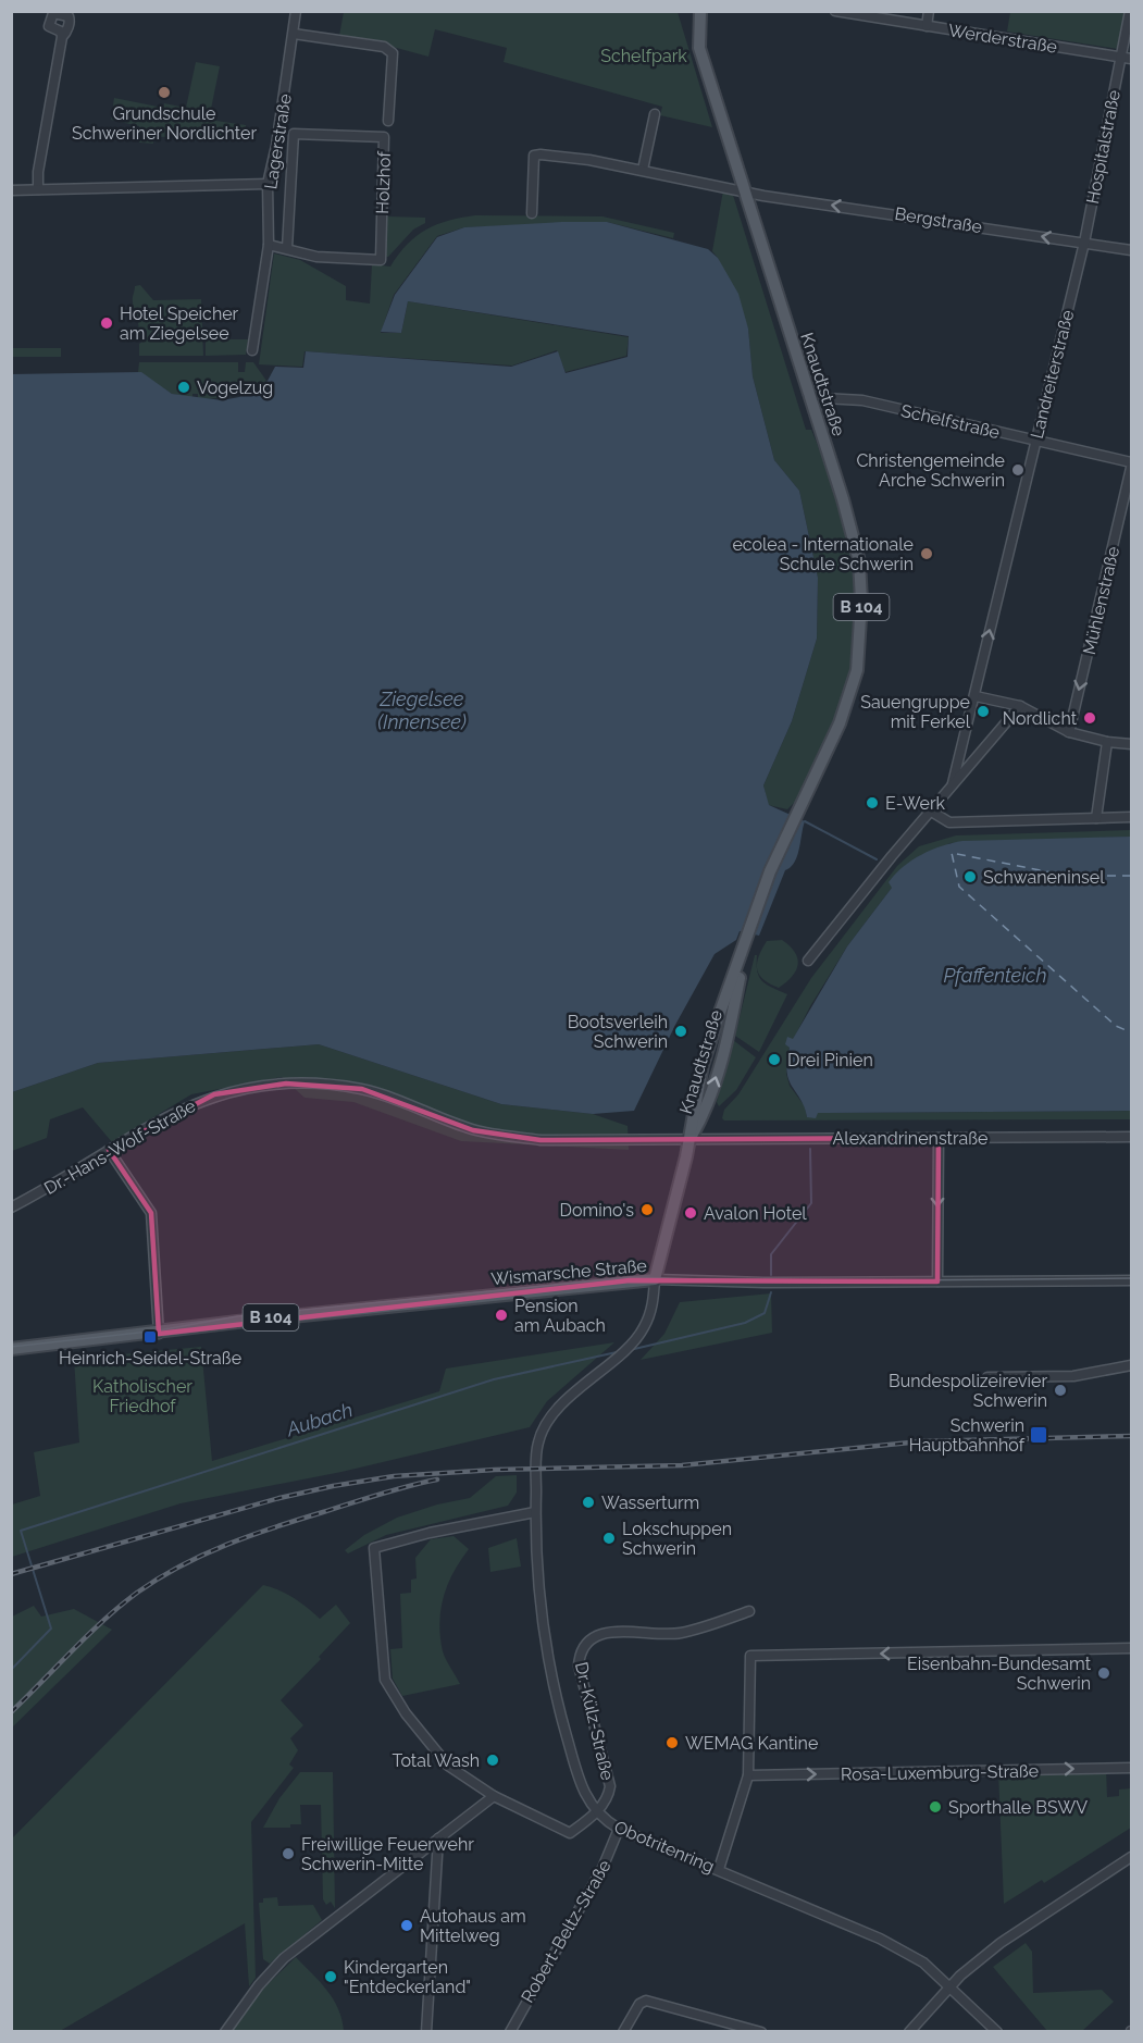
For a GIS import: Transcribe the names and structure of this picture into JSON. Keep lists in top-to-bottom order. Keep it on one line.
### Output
{"streets":{"main road":["Knaudtstraße","B 104","Wismarsche Straße"],"street":["Werderstraße","Lagerstraße","Hospitalstraße","Holzhof","Bergstraße","Landreiterstraße","Schelfstraße","Mühlenstraße","Alexandrinenstraße","Dr.-Hans-Wolf-Straße","Dr.-Külz-Straße","Rosa-Luxemburg-Straße","Obotritenring","Robert-Beltz-Straße"]},"crossings":[["Werderstraße","Hospitalstraße"],["Lagerstraße","Holzhof"],["Hospitalstraße","Bergstraße"],["Hospitalstraße","Landreiterstraße"],["Bergstraße","Landreiterstraße"],["Bergstraße","Knaudtstraße"],["Landreiterstraße","Schelfstraße"],["Knaudtstraße","Schelfstraße"],["Knaudtstraße","B 104"],["Knaudtstraße","Alexandrinenstraße"],["Knaudtstraße","Dr.-Hans-Wolf-Straße"],["B 104","Alexandrinenstraße"],["B 104","Dr.-Hans-Wolf-Straße"],["B 104","Wismarsche Straße"],["B 104","Obotritenring"],["Alexandrinenstraße","Dr.-Hans-Wolf-Straße"],["Wismarsche Straße","Obotritenring"],["Dr.-Külz-Straße","Obotritenring"],["Obotritenring","Robert-Beltz-Straße"]],"one_way":["Bergstraße","Landreiterstraße","Mühlenstraße","Rosa-Luxemburg-Straße"],"water":["Ziegelsee (Innensee)","Pfaffenteich","Aubach"],"parks":["Schelfpark","Katholischer Friedhof"],"places":{"other":["Grundschule Schweriner Nordlichter","Hotel Speicher am Ziegelsee","Vogelzug","Christengemeinde Arche Schwerin","ecolea - Internationale Schule Schwerin","Sauengruppe mit Ferkel","Nordlicht","E-Werk","Schwaneninsel","Bootsverleih Schwerin","Drei Pinien","Domino's","Avalon Hotel","Pension am Aubach","Bundespolizeirevier Schwerin","Wasserturm","Lokschuppen Schwerin","Eisenbahn-Bundesamt Schwerin","WEMAG Kantine","Total Wash","Sporthalle BSWV","Freiwillige Feuerwehr Schwerin-Mitte","Autohaus am Mittelweg","Kindergarten \"Entdeckerland\""],"transit":["Heinrich-Seidel-Straße","Schwerin Hauptbahnhof"]}}
